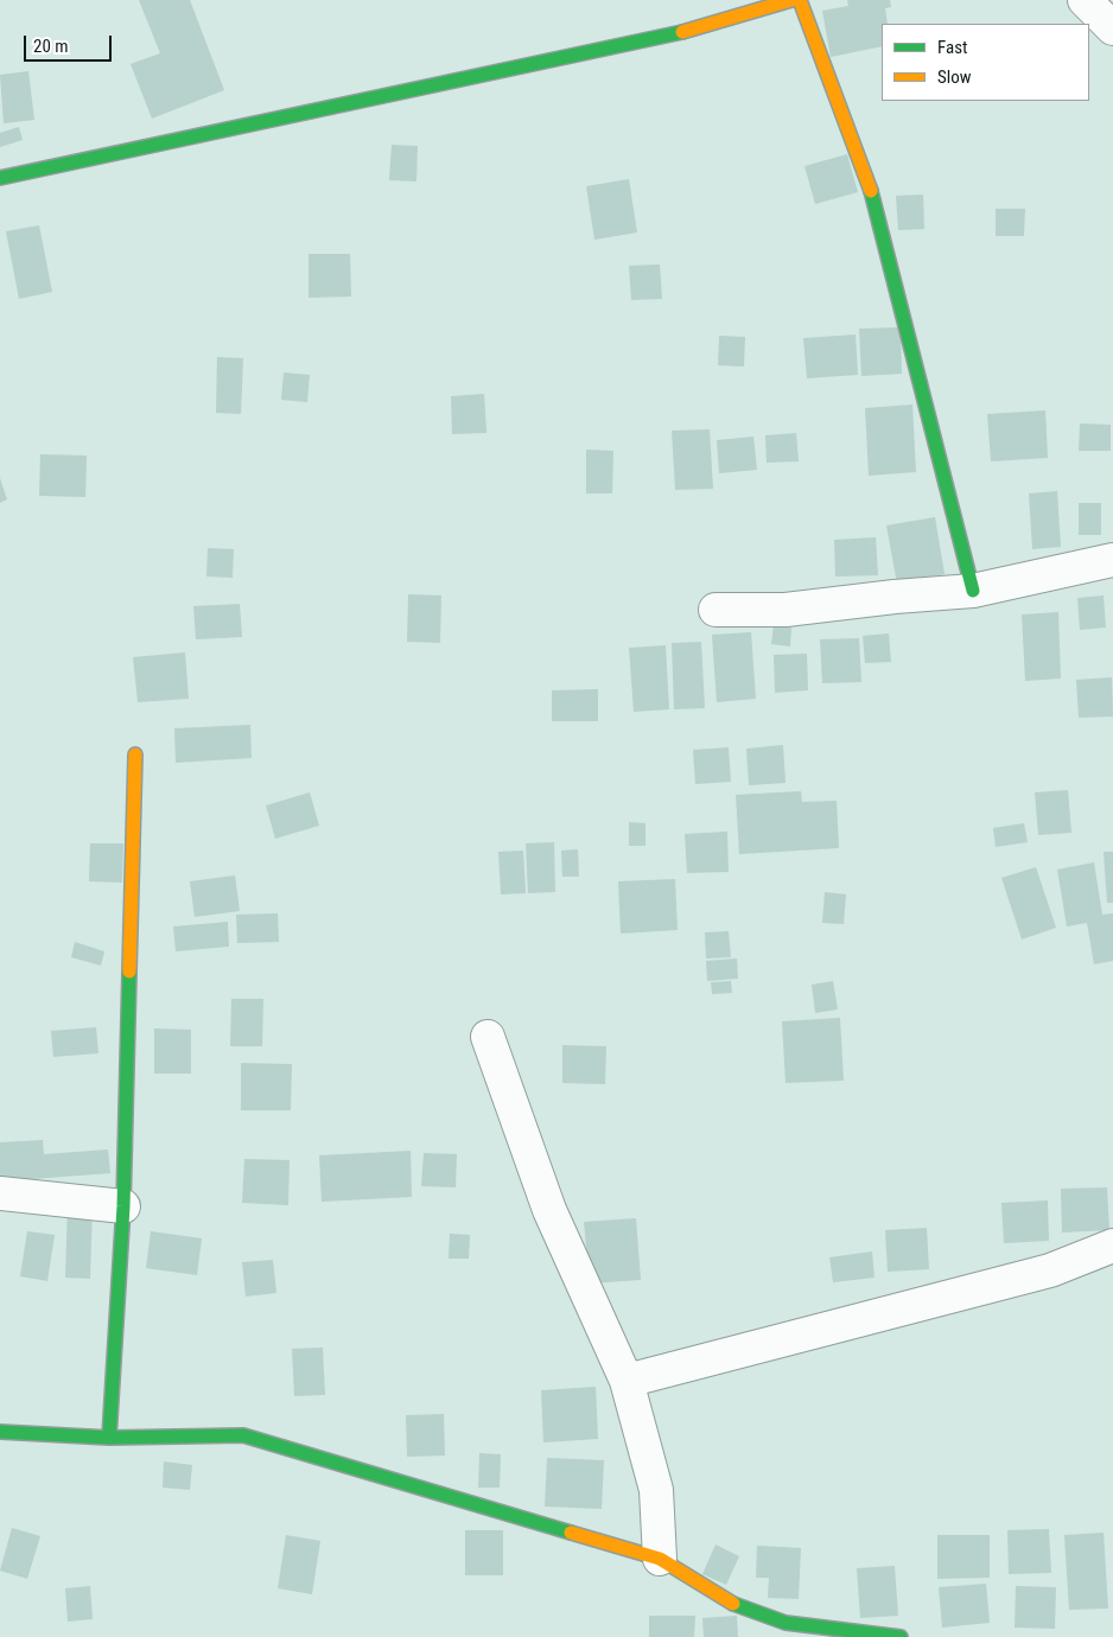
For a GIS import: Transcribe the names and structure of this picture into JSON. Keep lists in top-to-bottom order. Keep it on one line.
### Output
{"legend":["Fast","Slow"],"scale_bar":"20 m"}
